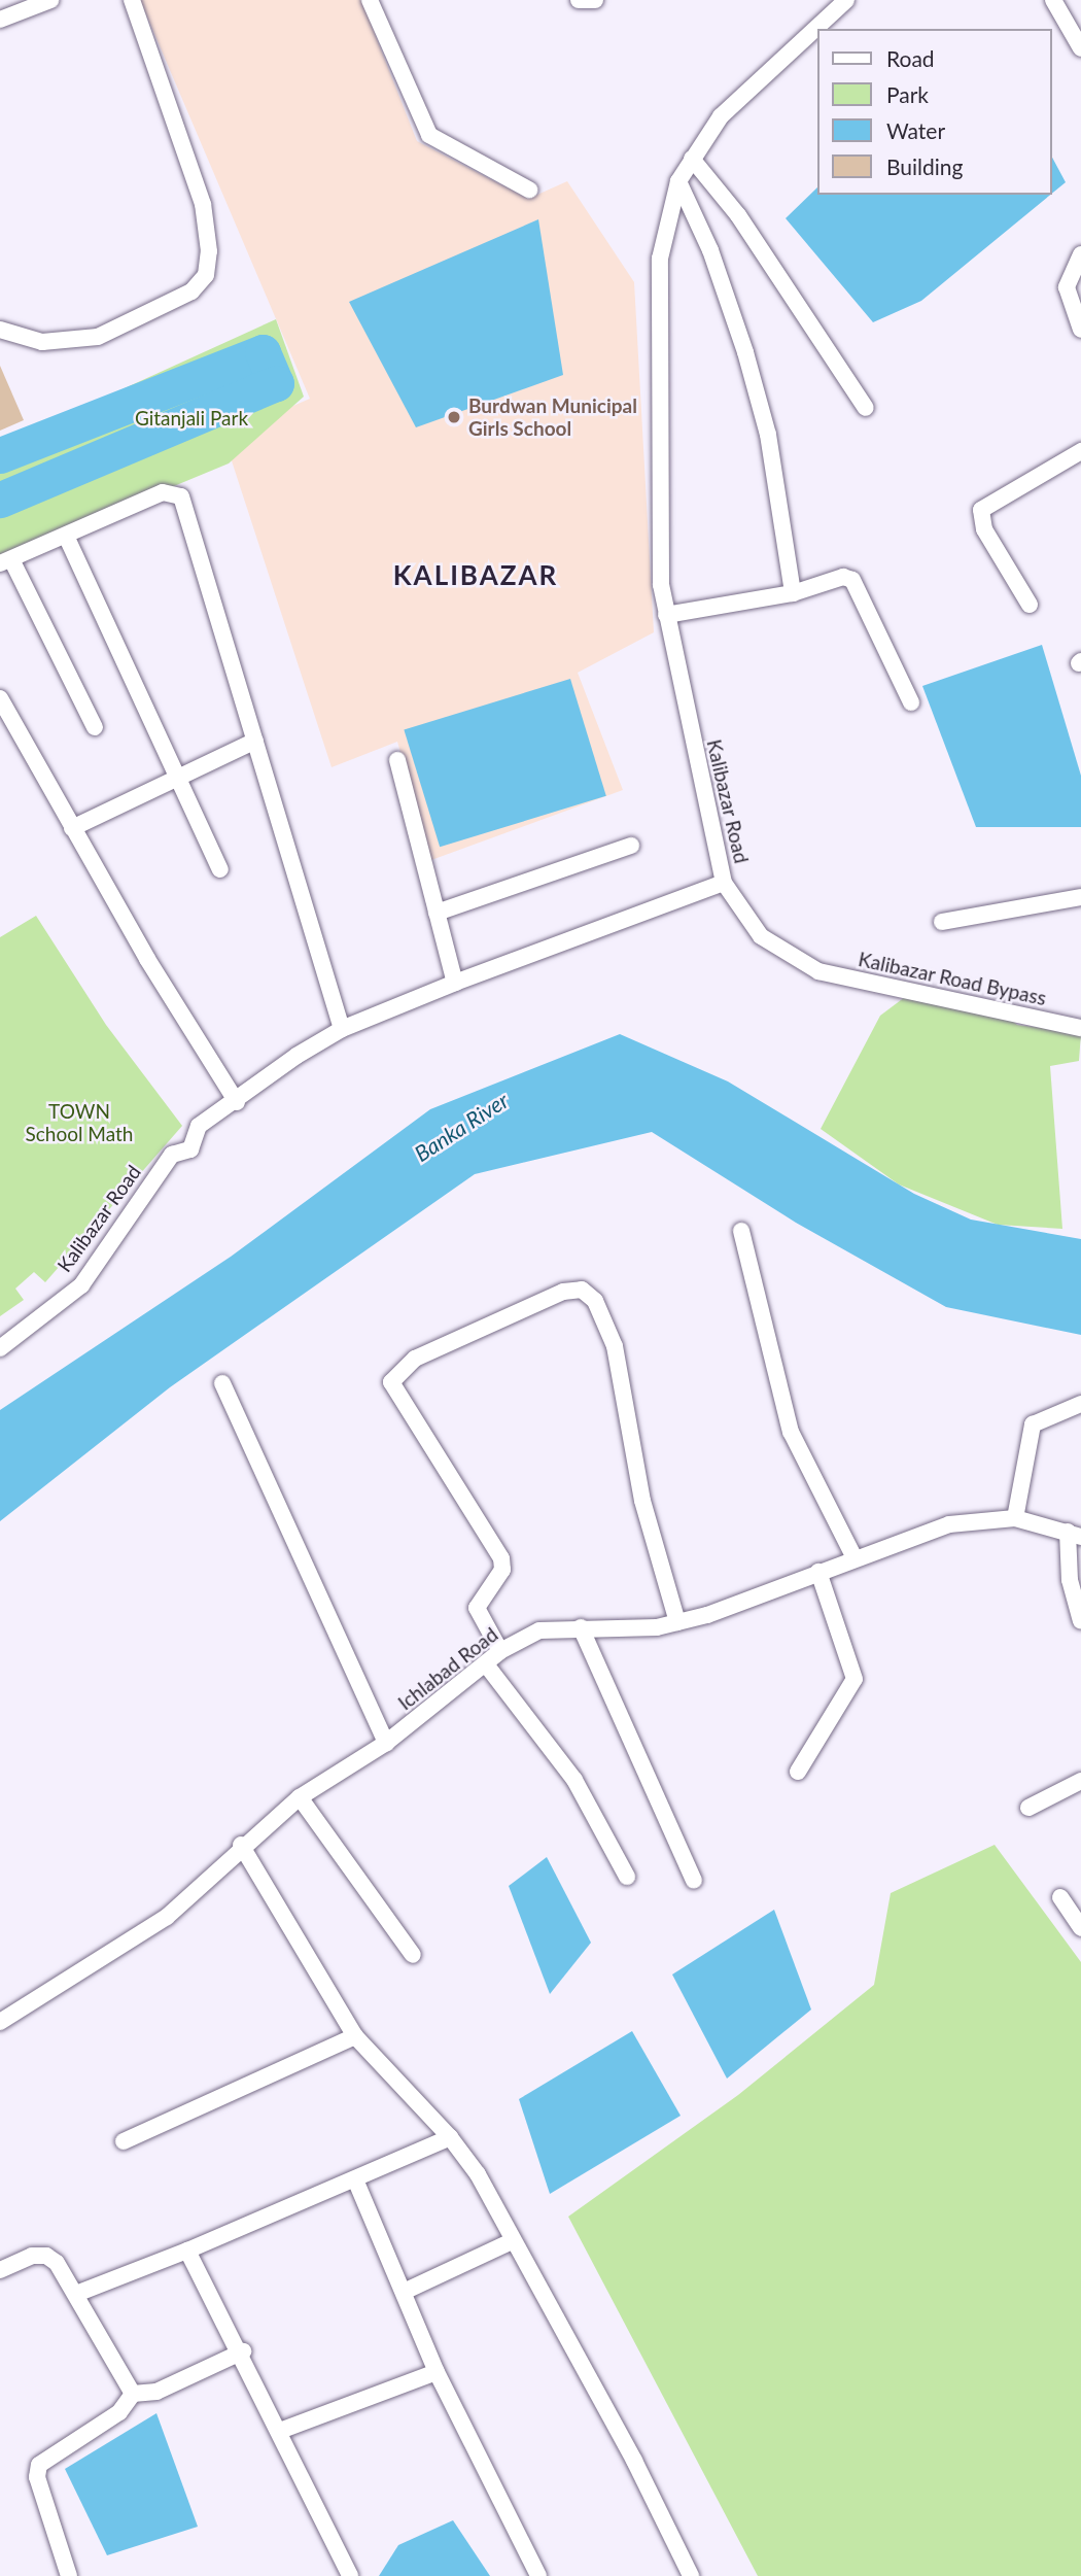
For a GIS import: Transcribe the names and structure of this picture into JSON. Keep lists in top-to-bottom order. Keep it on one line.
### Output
{"streets":{"street":["Kalibazar Road","Kalibazar Road Bypass","Ichlabad Road"]},"crossings":[["Kalibazar Road","Kalibazar Road Bypass"]],"districts":["KALIBAZAR"],"water":["Banka River"],"parks":["Gitanjali Park","TOWN School Math"],"places":["Burdwan Municipal Girls School"],"legend":["Road","Park","Water","Building"]}
